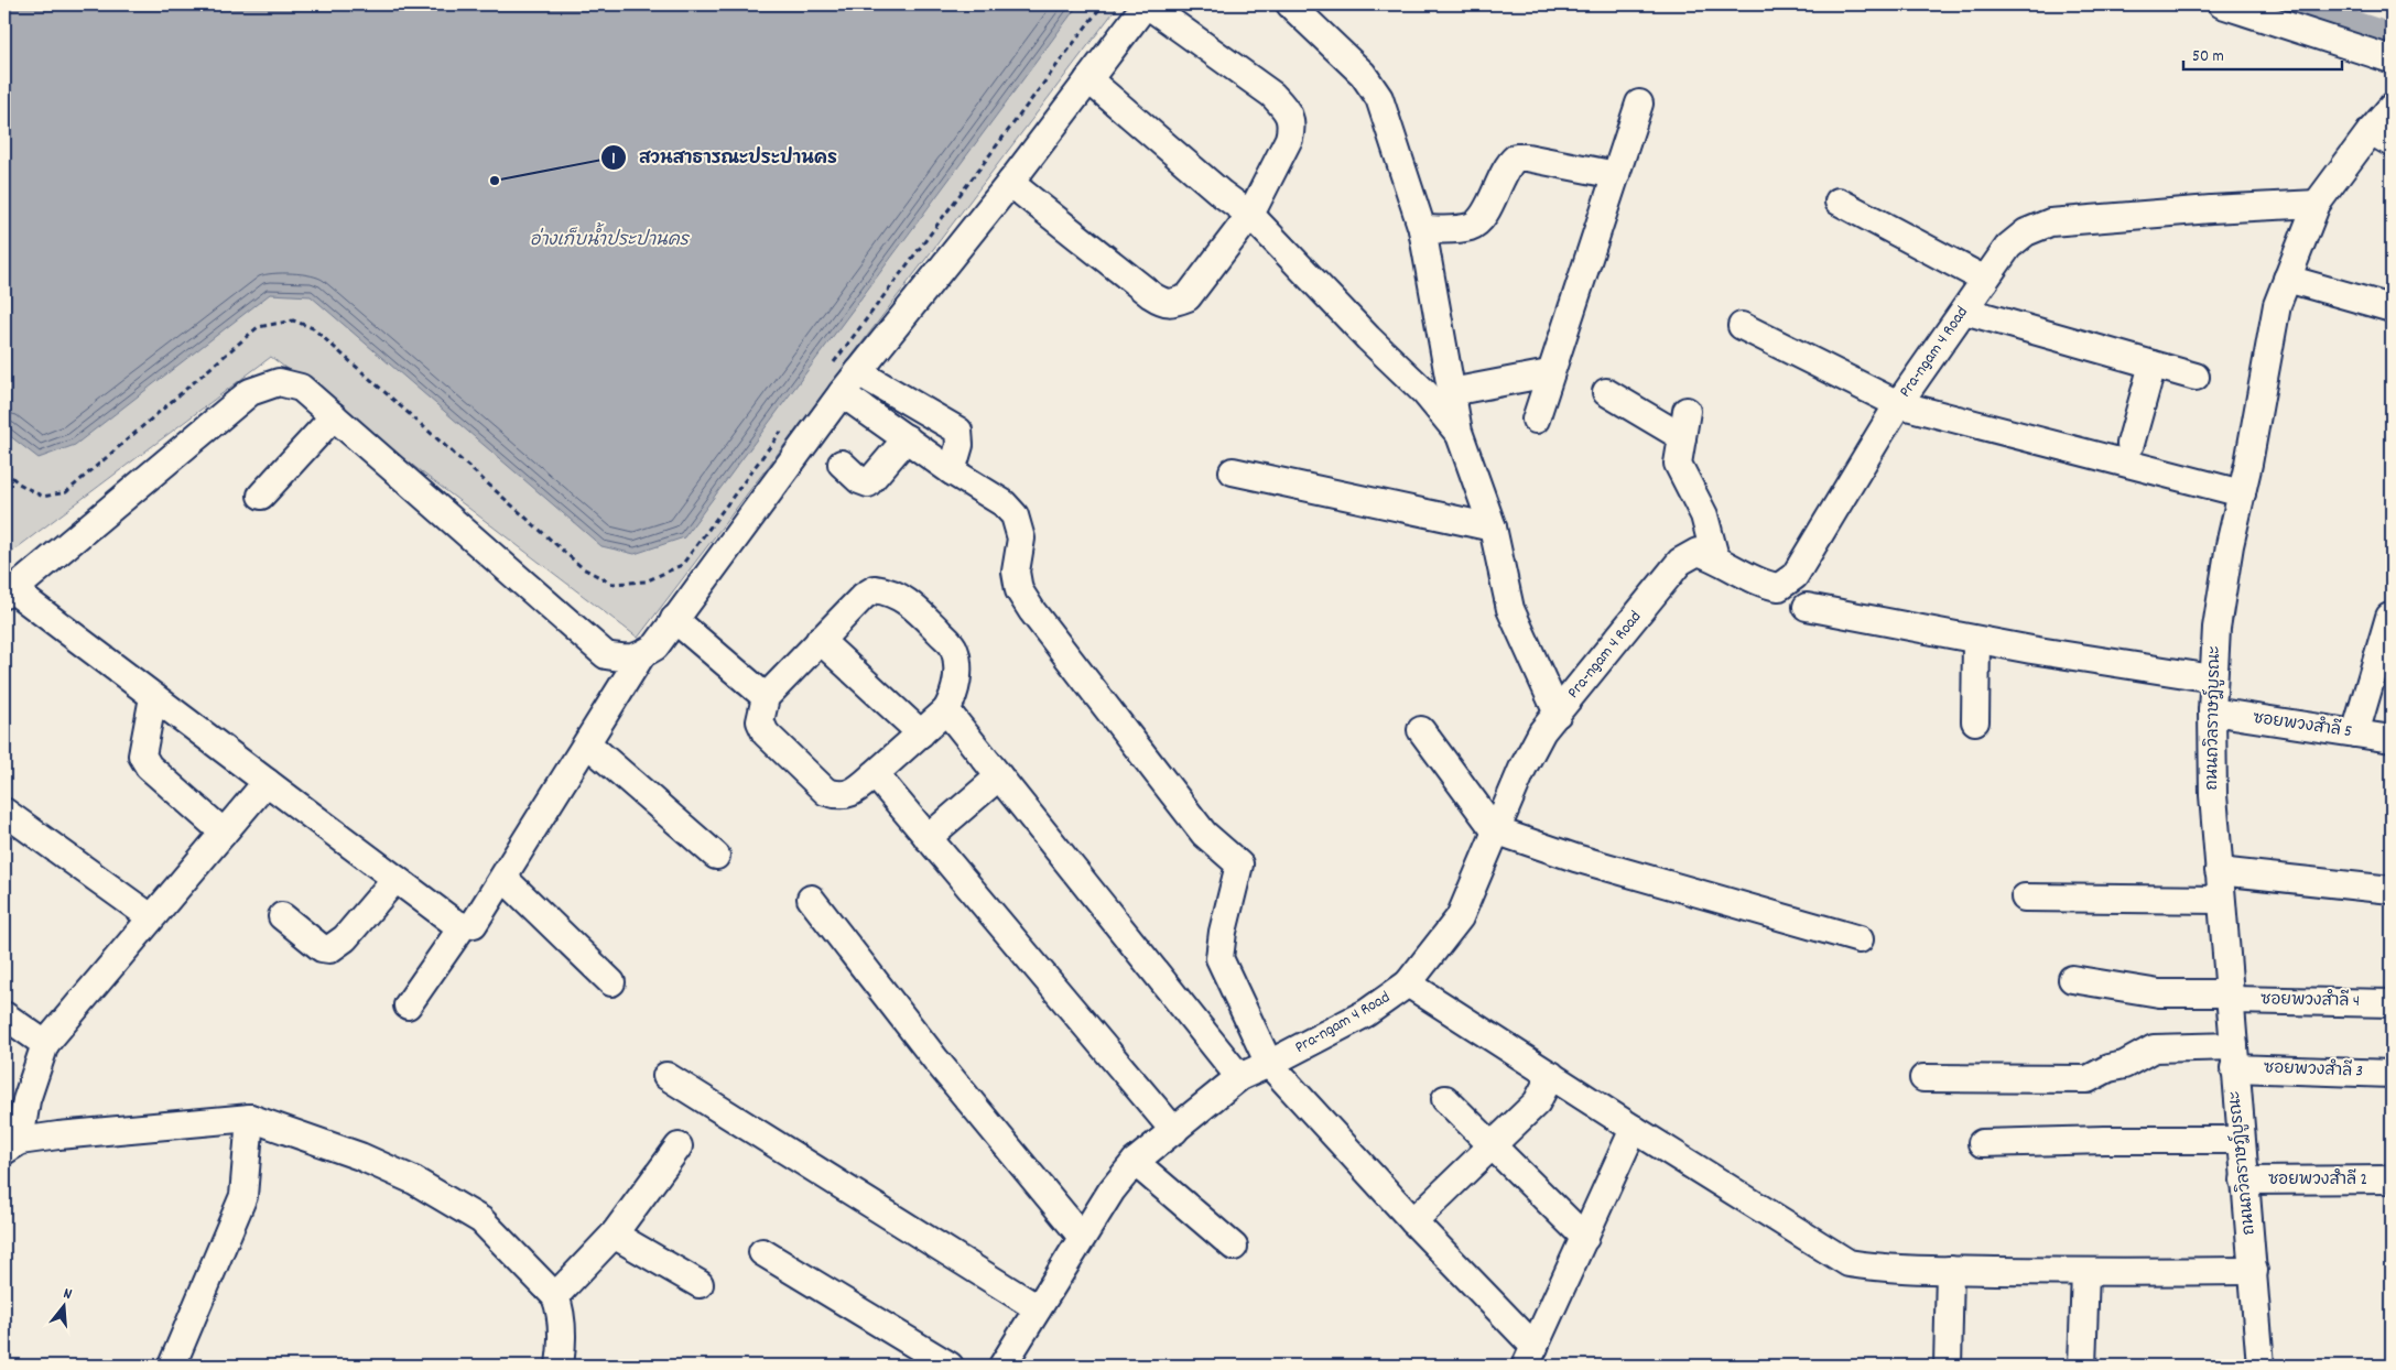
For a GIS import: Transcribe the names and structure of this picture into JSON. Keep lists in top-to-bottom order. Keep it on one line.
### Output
{"streets":{"street":["Pra-ngam 4 Road","ถนนถวิลราษฎ์บูรณะ","ซอยพวงสำลี 5","ซอยพวงสำลี 4","ซอยพวงสำลี 3","ซอยพวงสำลี 2"]},"crossings":[["Pra-ngam 4 Road","ถนนถวิลราษฎ์บูรณะ"],["ถนนถวิลราษฎ์บูรณะ","ซอยพวงสำลี 5"],["ถนนถวิลราษฎ์บูรณะ","ซอยพวงสำลี 4"],["ถนนถวิลราษฎ์บูรณะ","ซอยพวงสำลี 3"],["ถนนถวิลราษฎ์บูรณะ","ซอยพวงสำลี 2"]],"water":["อ่างเก็บน้ำประปานคร"],"places":["สวนสาธารณะประปานคร"],"scale_bar":"50 m","north":"top"}
